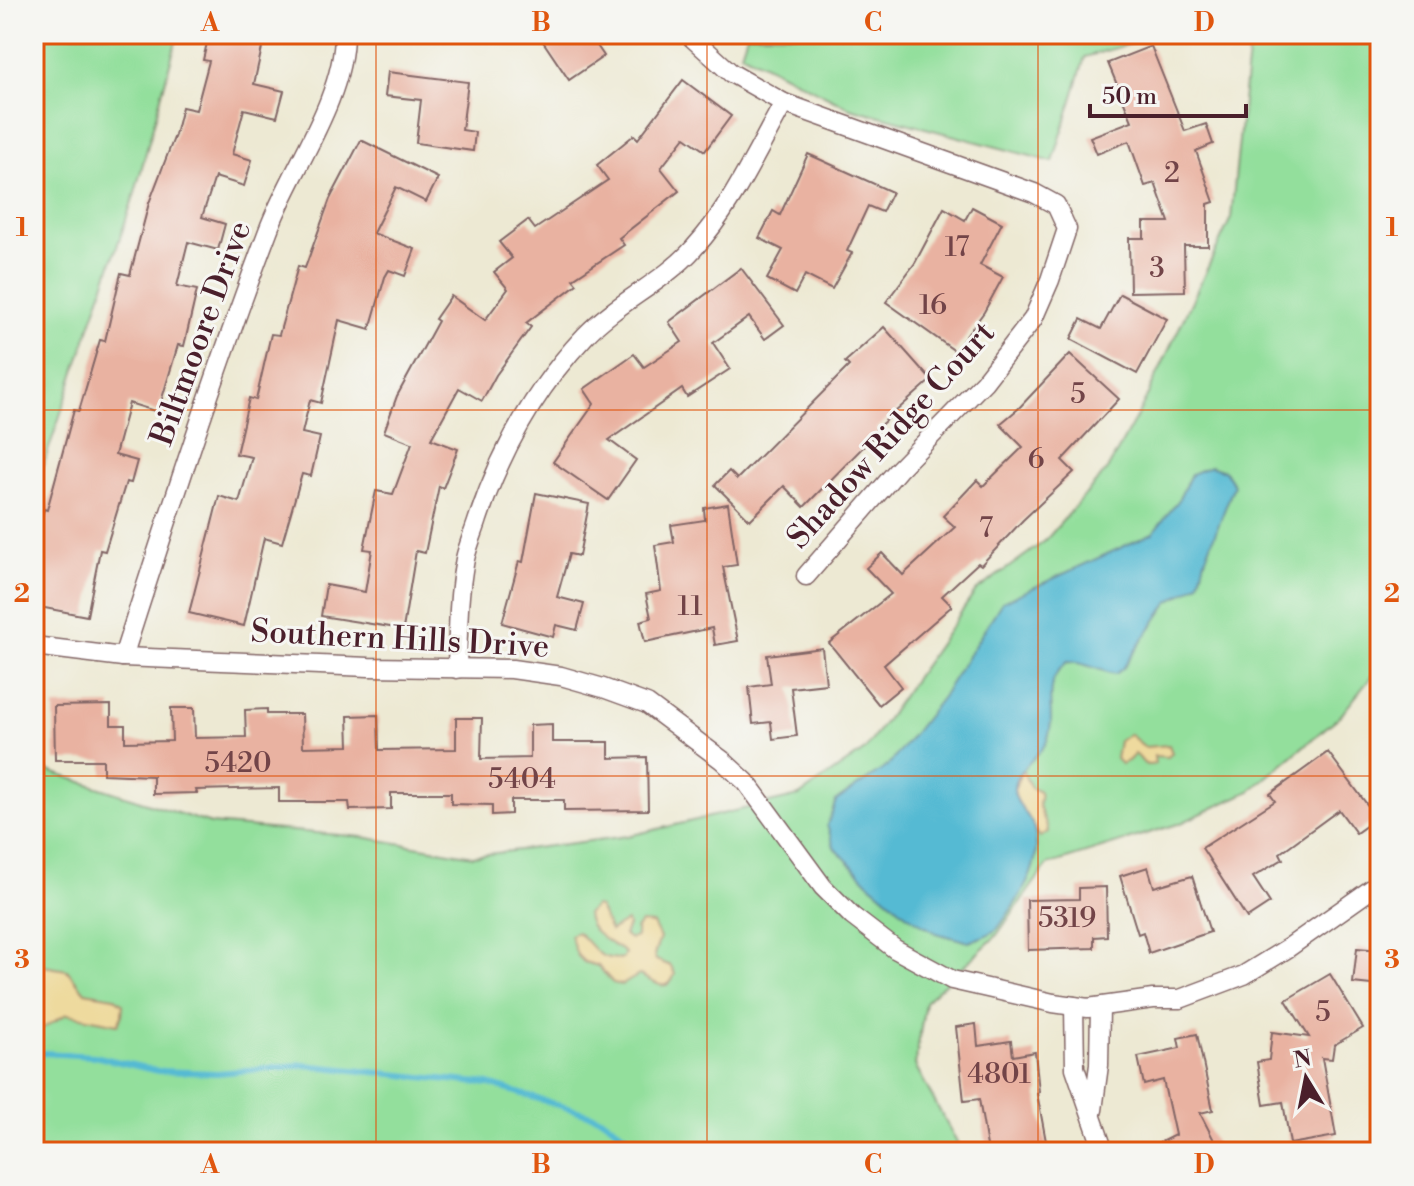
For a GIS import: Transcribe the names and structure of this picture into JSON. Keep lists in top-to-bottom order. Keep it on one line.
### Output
{"streets":{"street":["Biltmoore Drive","Shadow Ridge Court","Southern Hills Drive"]},"crossings":[["Biltmoore Drive","Southern Hills Drive"]],"house_numbers":["2","17","3","16","5","6","7","11","5420","5404","5319","5","4801"],"scale_bar":"50 m","north":"top","grid":{"columns":["A","B","C","D"],"rows":["1","2","3"]}}
